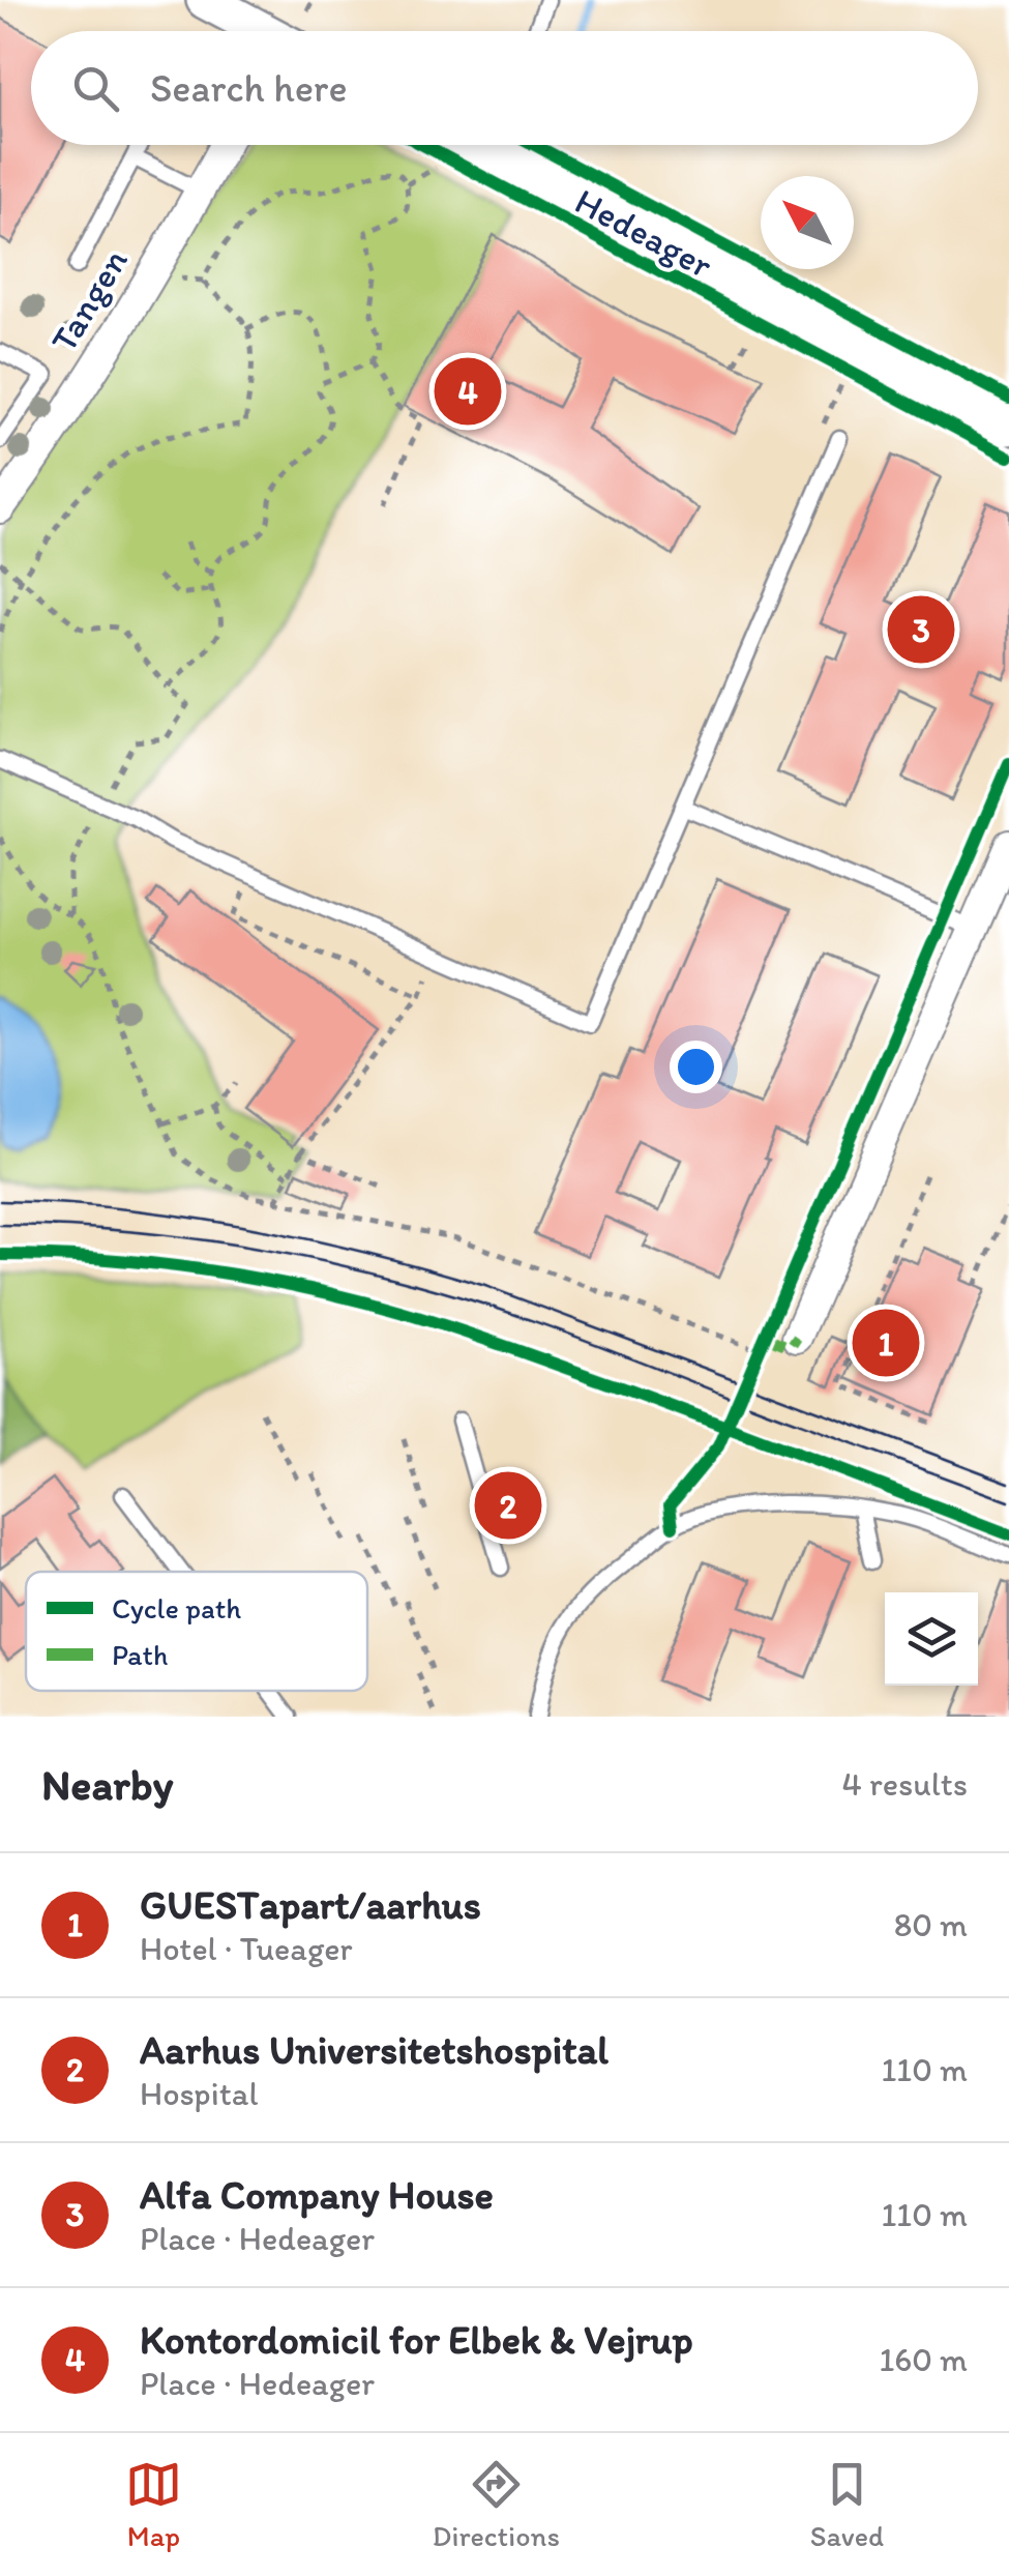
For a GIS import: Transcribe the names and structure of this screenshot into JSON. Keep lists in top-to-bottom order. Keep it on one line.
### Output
{"streets":{"street":["Hedeager","Tangen"]},"legend":["Cycle path","Path"],"north":"top left","page":{"search":"Search here","pins":["4","3","1","2"],"heading":["Nearby","4 results"],"list":[{"mark":"1","name":"GUESTapart/aarhus","note":"Hotel · Tueager","value":"80 m"},{"mark":"2","name":"Aarhus Universitetshospital","note":"Hospital","value":"110 m"},{"mark":"3","name":"Alfa Company House","note":"Place · Hedeager","value":"110 m"},{"mark":"4","name":"Kontordomicil for Elbek & Vejrup","note":"Place · Hedeager","value":"160 m"}],"nav":["Map","Directions","Saved"]}}
